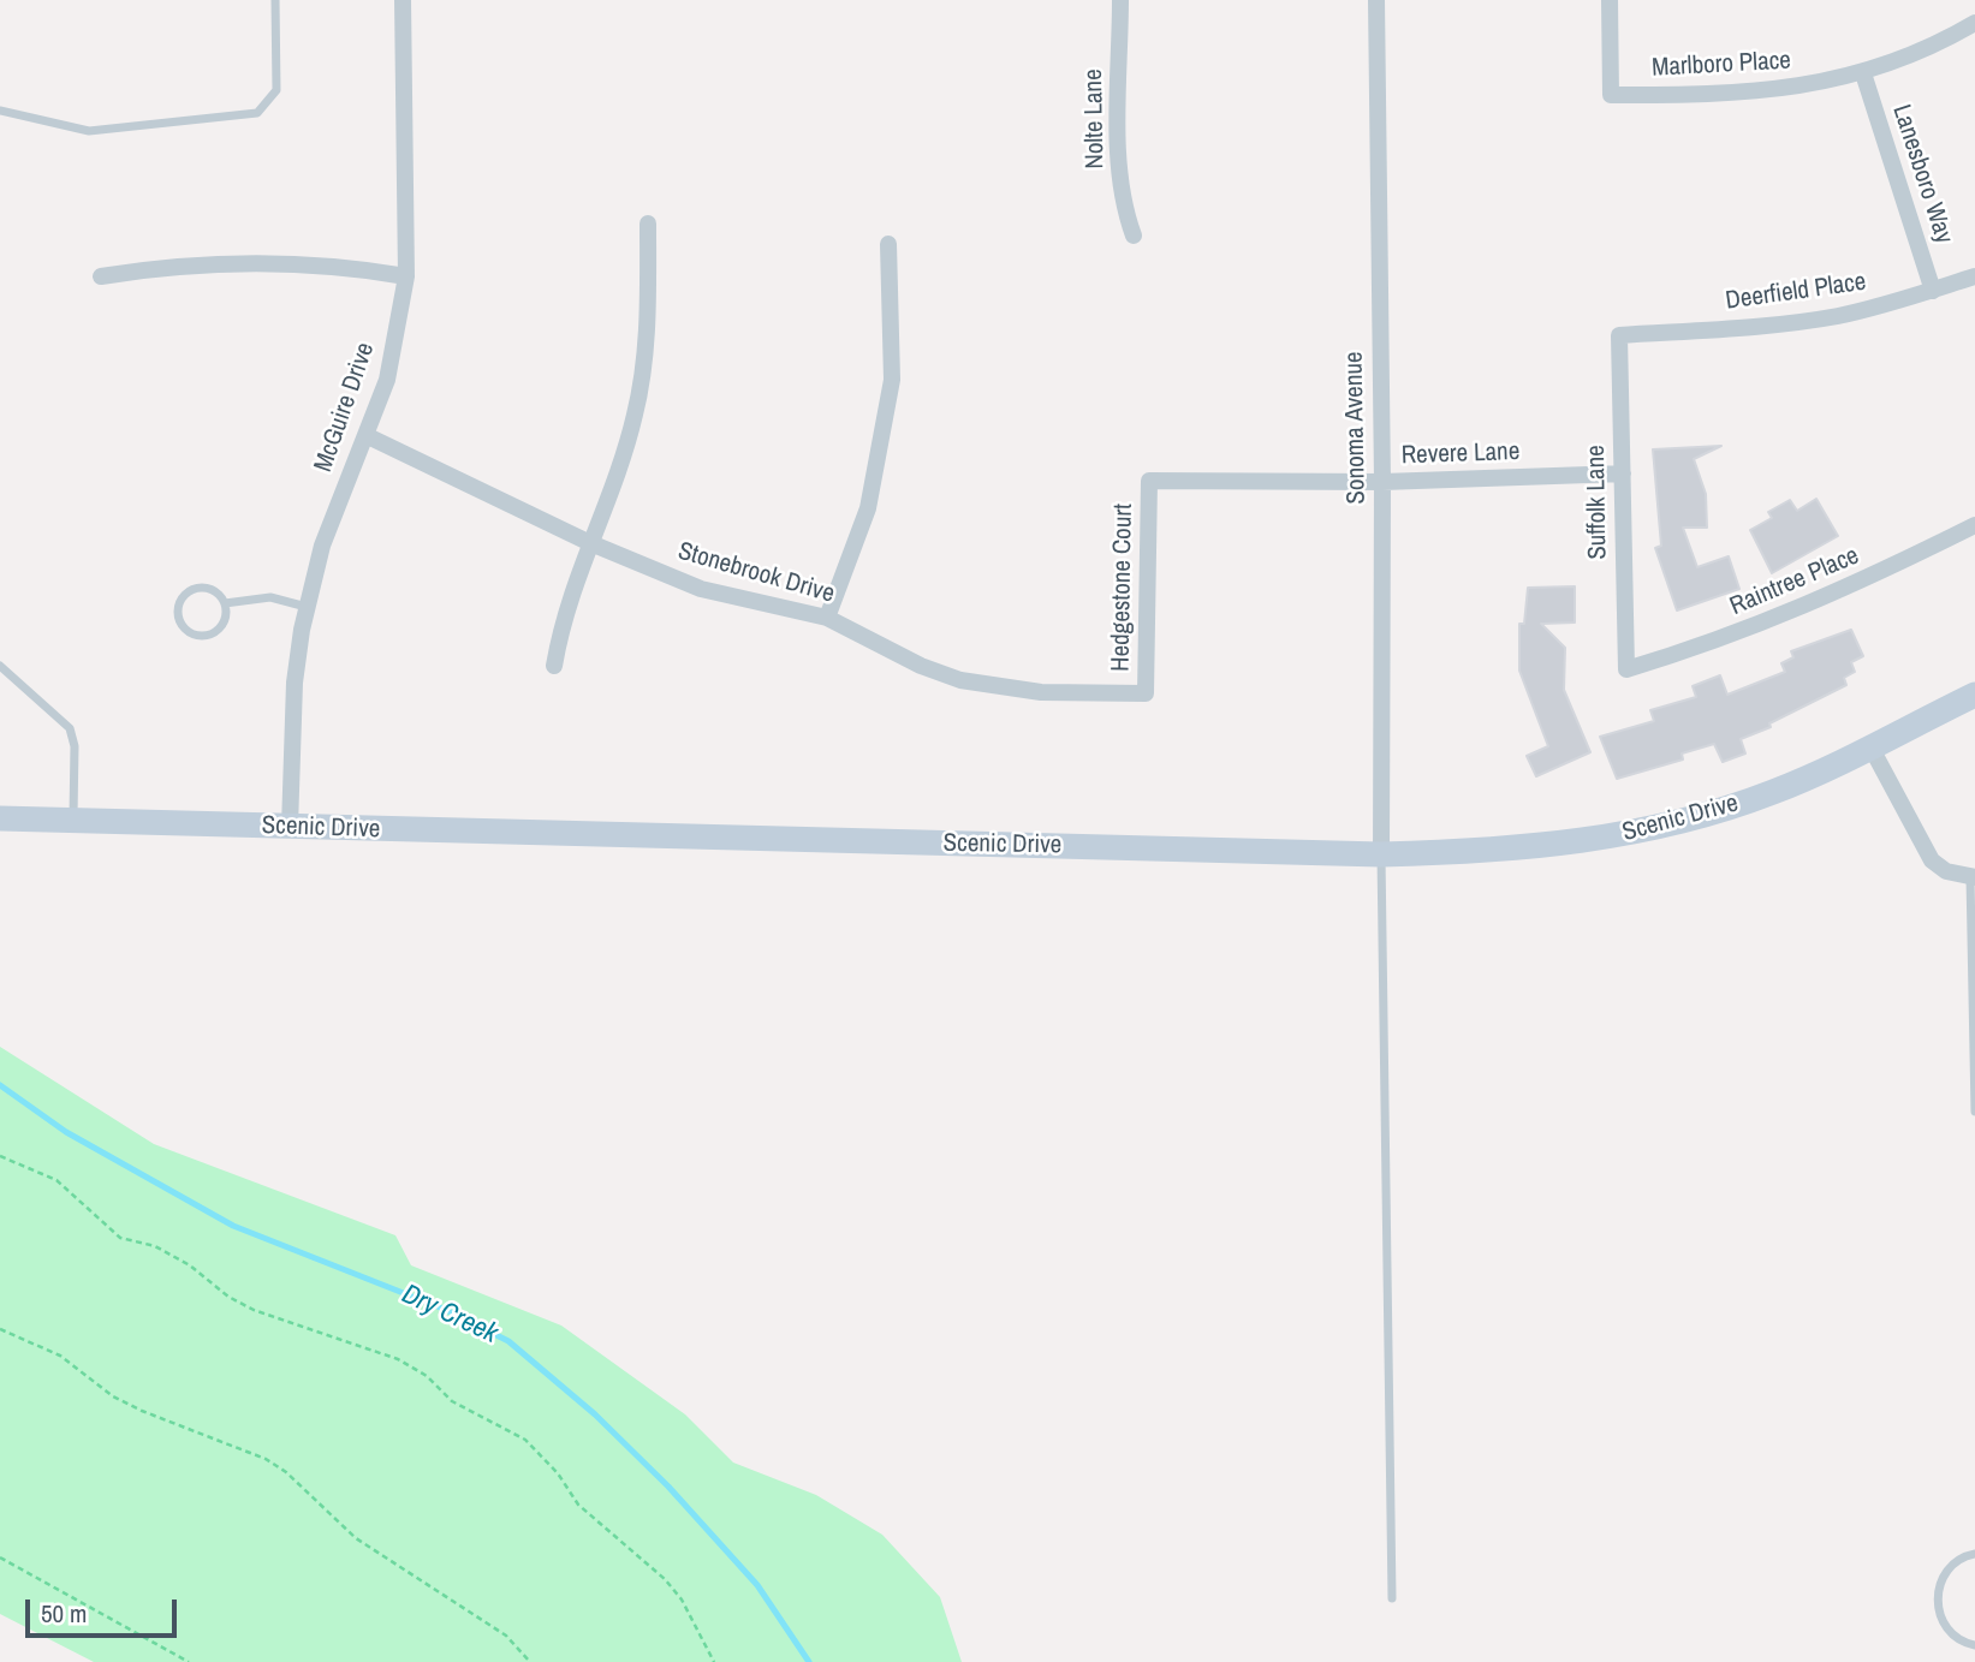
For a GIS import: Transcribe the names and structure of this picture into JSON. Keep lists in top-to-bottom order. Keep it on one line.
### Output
{"streets":{"main road":["Scenic Drive"],"street":["Marlboro Place","Nolte Lane","Lanesboro Way","Deerfield Place","McGuire Drive","Sonoma Avenue","Revere Lane","Suffolk Lane","Stonebrook Drive","Raintree Place","Hedgestone Court"]},"crossings":[["Marlboro Place","Lanesboro Way"],["Lanesboro Way","Deerfield Place"],["Deerfield Place","Suffolk Lane"],["McGuire Drive","Stonebrook Drive"],["McGuire Drive","Scenic Drive"],["Sonoma Avenue","Revere Lane"],["Sonoma Avenue","Scenic Drive"],["Revere Lane","Suffolk Lane"],["Revere Lane","Hedgestone Court"],["Suffolk Lane","Raintree Place"],["Stonebrook Drive","Hedgestone Court"]],"water":["Dry Creek"],"scale_bar":"50 m"}
